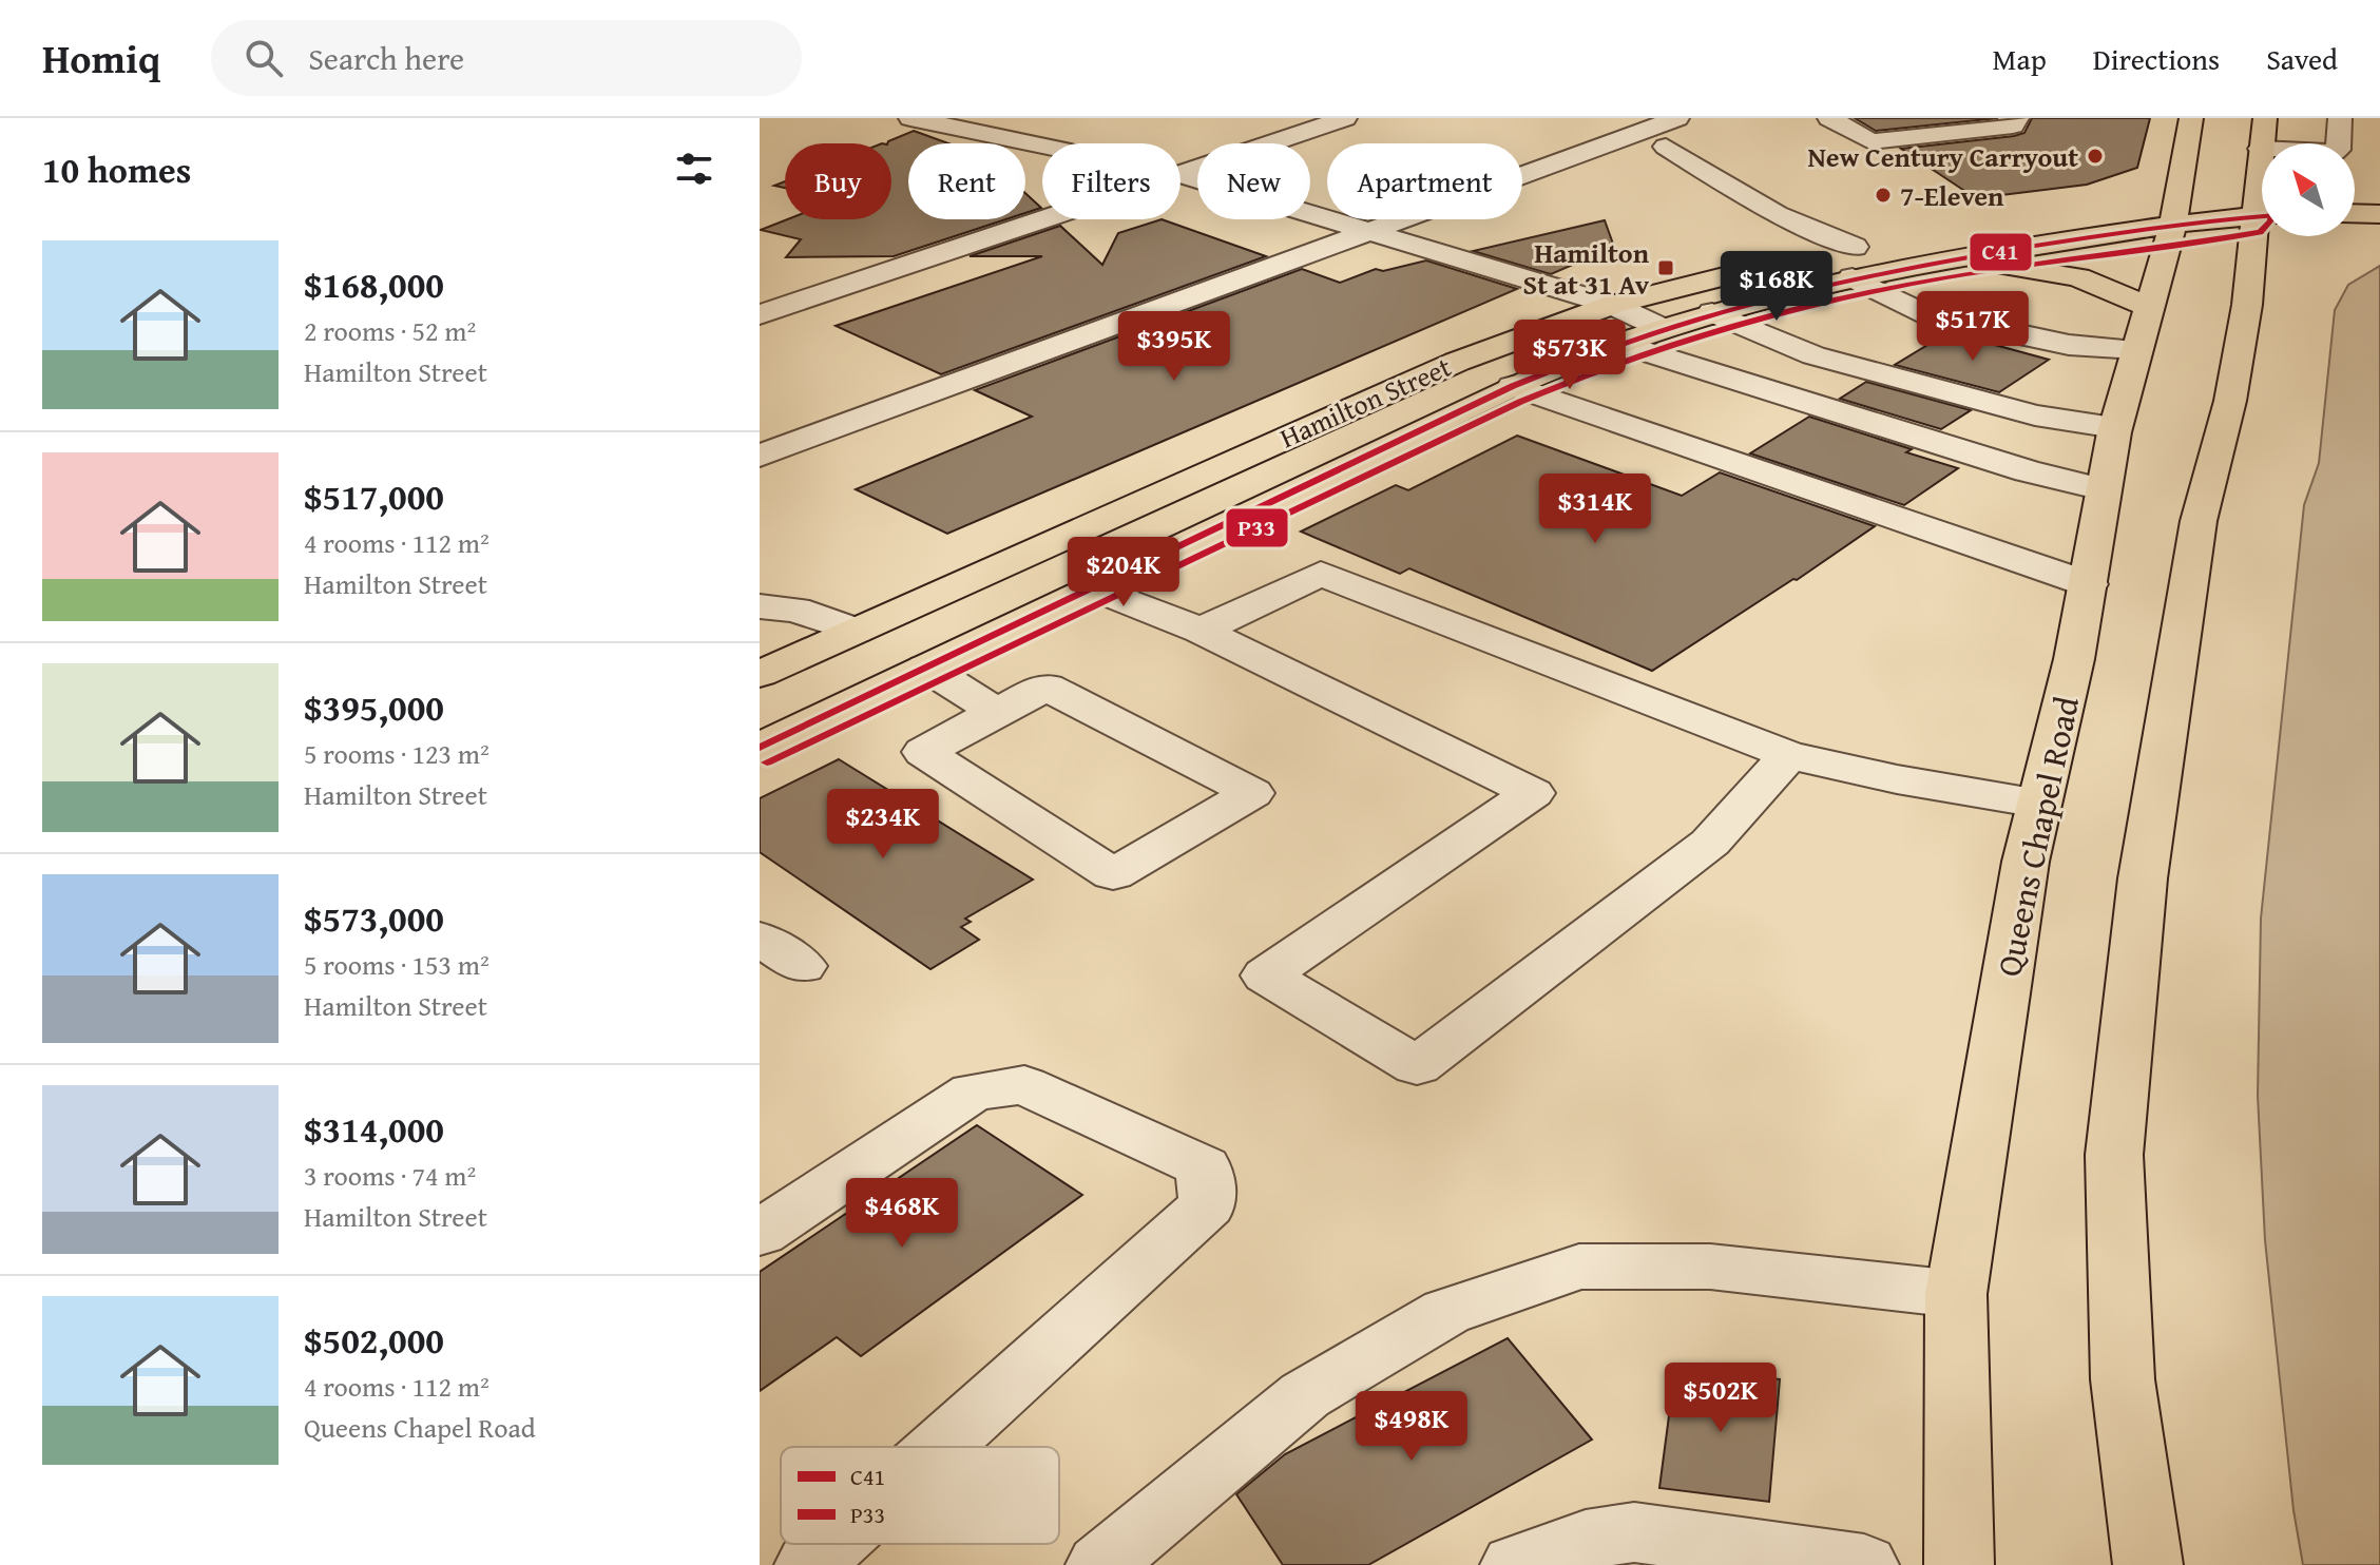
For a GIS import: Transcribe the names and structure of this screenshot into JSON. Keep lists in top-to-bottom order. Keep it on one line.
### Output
{"streets":{"main road":["Hamilton Street","Queens Chapel Road"]},"crossings":[["Hamilton Street","Queens Chapel Road"]],"places":{"other":["New Century Carryout","7-Eleven"],"transit":["Hamilton St at 31 Av"]},"lines":["transit line C41","transit line P33"],"legend":["C41","P33"],"north":"top left","page":{"header":"Homiq","search":"Search here","nav":["Map","Directions","Saved"],"heading":"10 homes","chip":["Buy","Rent","Filters","New","Apartment"],"list":[{"name":"$168,000","note":"2 rooms · 52 m² · Hamilton Street"},{"name":"$517,000","note":"4 rooms · 112 m² · Hamilton Street"},{"name":"$395,000","note":"5 rooms · 123 m² · Hamilton Street"},{"name":"$573,000","note":"5 rooms · 153 m² · Hamilton Street"},{"name":"$314,000","note":"3 rooms · 74 m² · Hamilton Street"},{"name":"$502,000","note":"4 rooms · 112 m² · Queens Chapel Road"}],"price":["$168K","$517K","$395K","$573K","$314K","$204K","$234K","$468K","$502K","$498K"]}}
